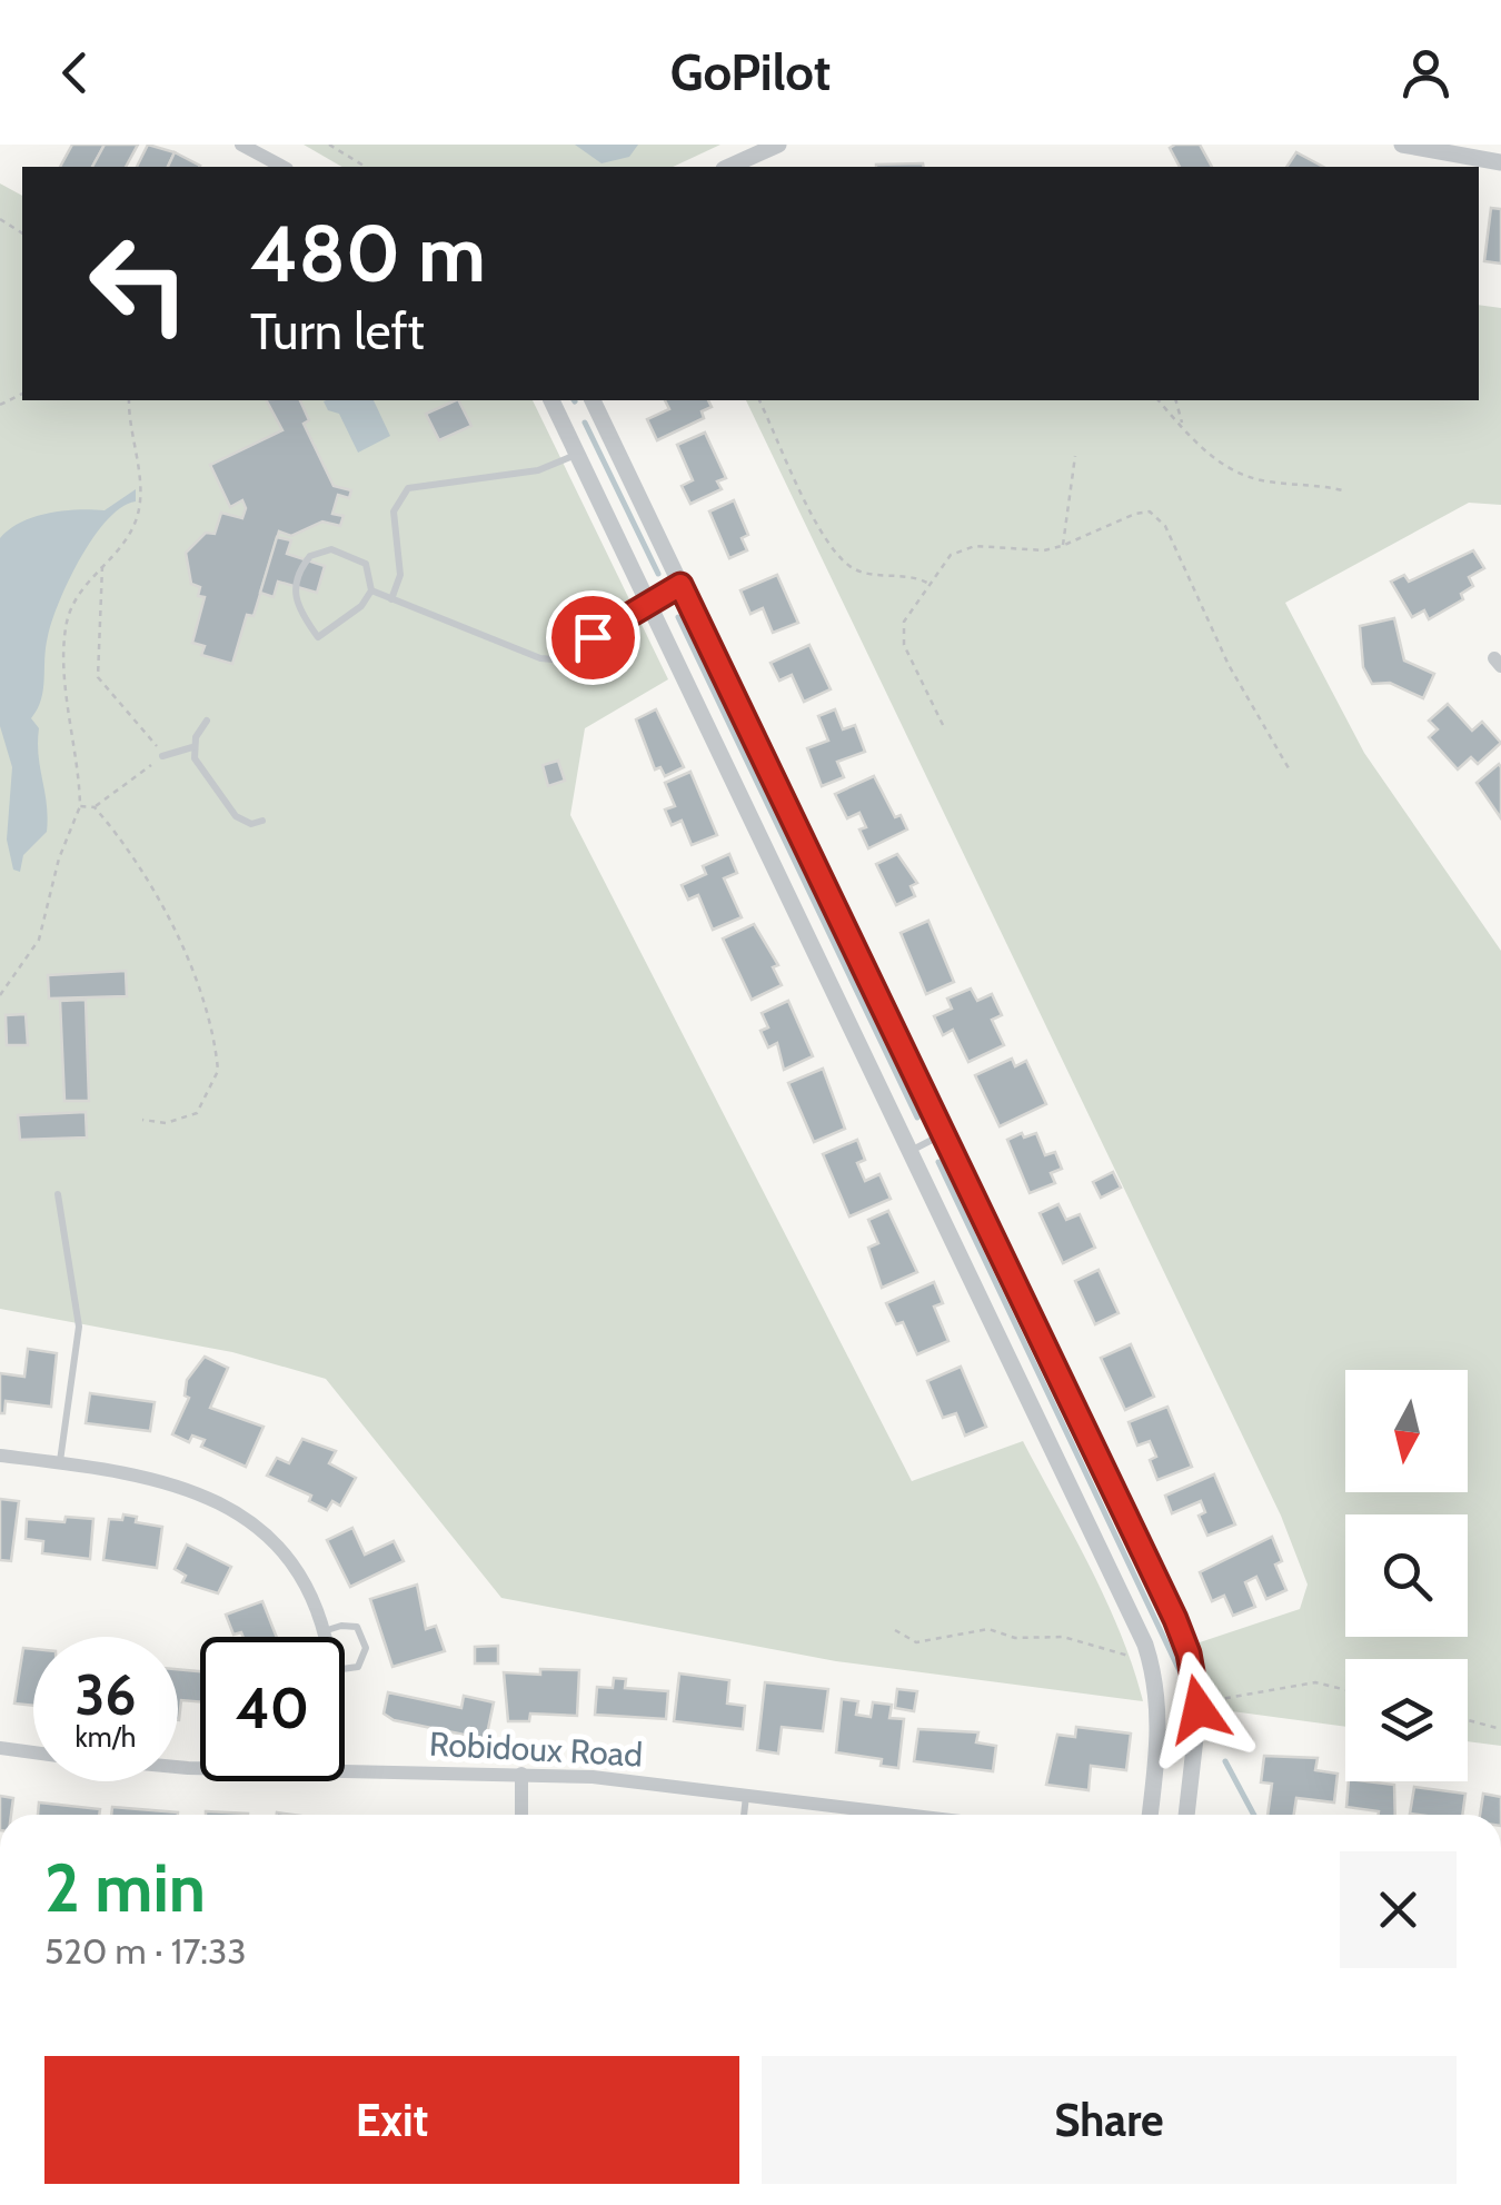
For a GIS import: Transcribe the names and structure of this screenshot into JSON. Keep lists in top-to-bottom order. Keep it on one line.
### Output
{"streets":{"street":["Robidoux Road"]},"north":"bottom","page":{"header":"GoPilot","turn":["480 m","Turn left"],"speed":"36 km/h","limit":"40","heading":["2 min","520 m · 17:33"],"buttons":["Exit","Share"]}}
